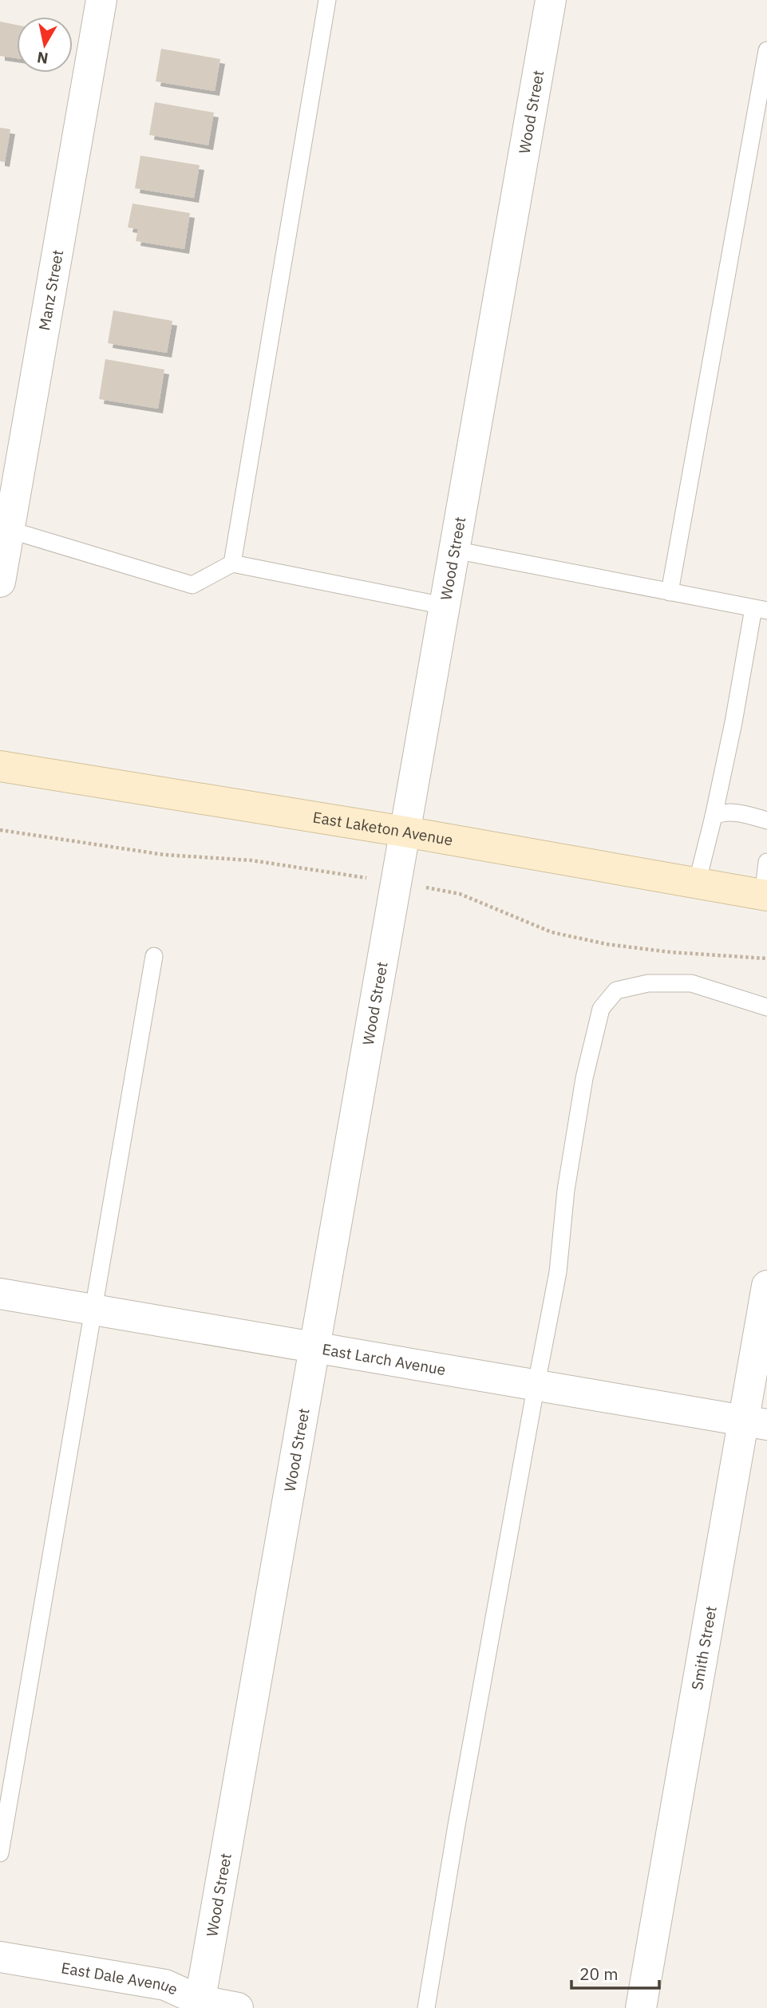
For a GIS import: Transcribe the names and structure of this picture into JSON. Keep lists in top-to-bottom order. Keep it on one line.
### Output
{"streets":{"main road":["East Laketon Avenue"],"street":["Wood Street","Manz Street","East Larch Avenue","Smith Street","East Dale Avenue"]},"crossings":[["Wood Street","East Laketon Avenue"],["Wood Street","East Larch Avenue"],["Wood Street","East Dale Avenue"],["East Larch Avenue","Smith Street"]],"scale_bar":"20 m","north":"bottom"}
